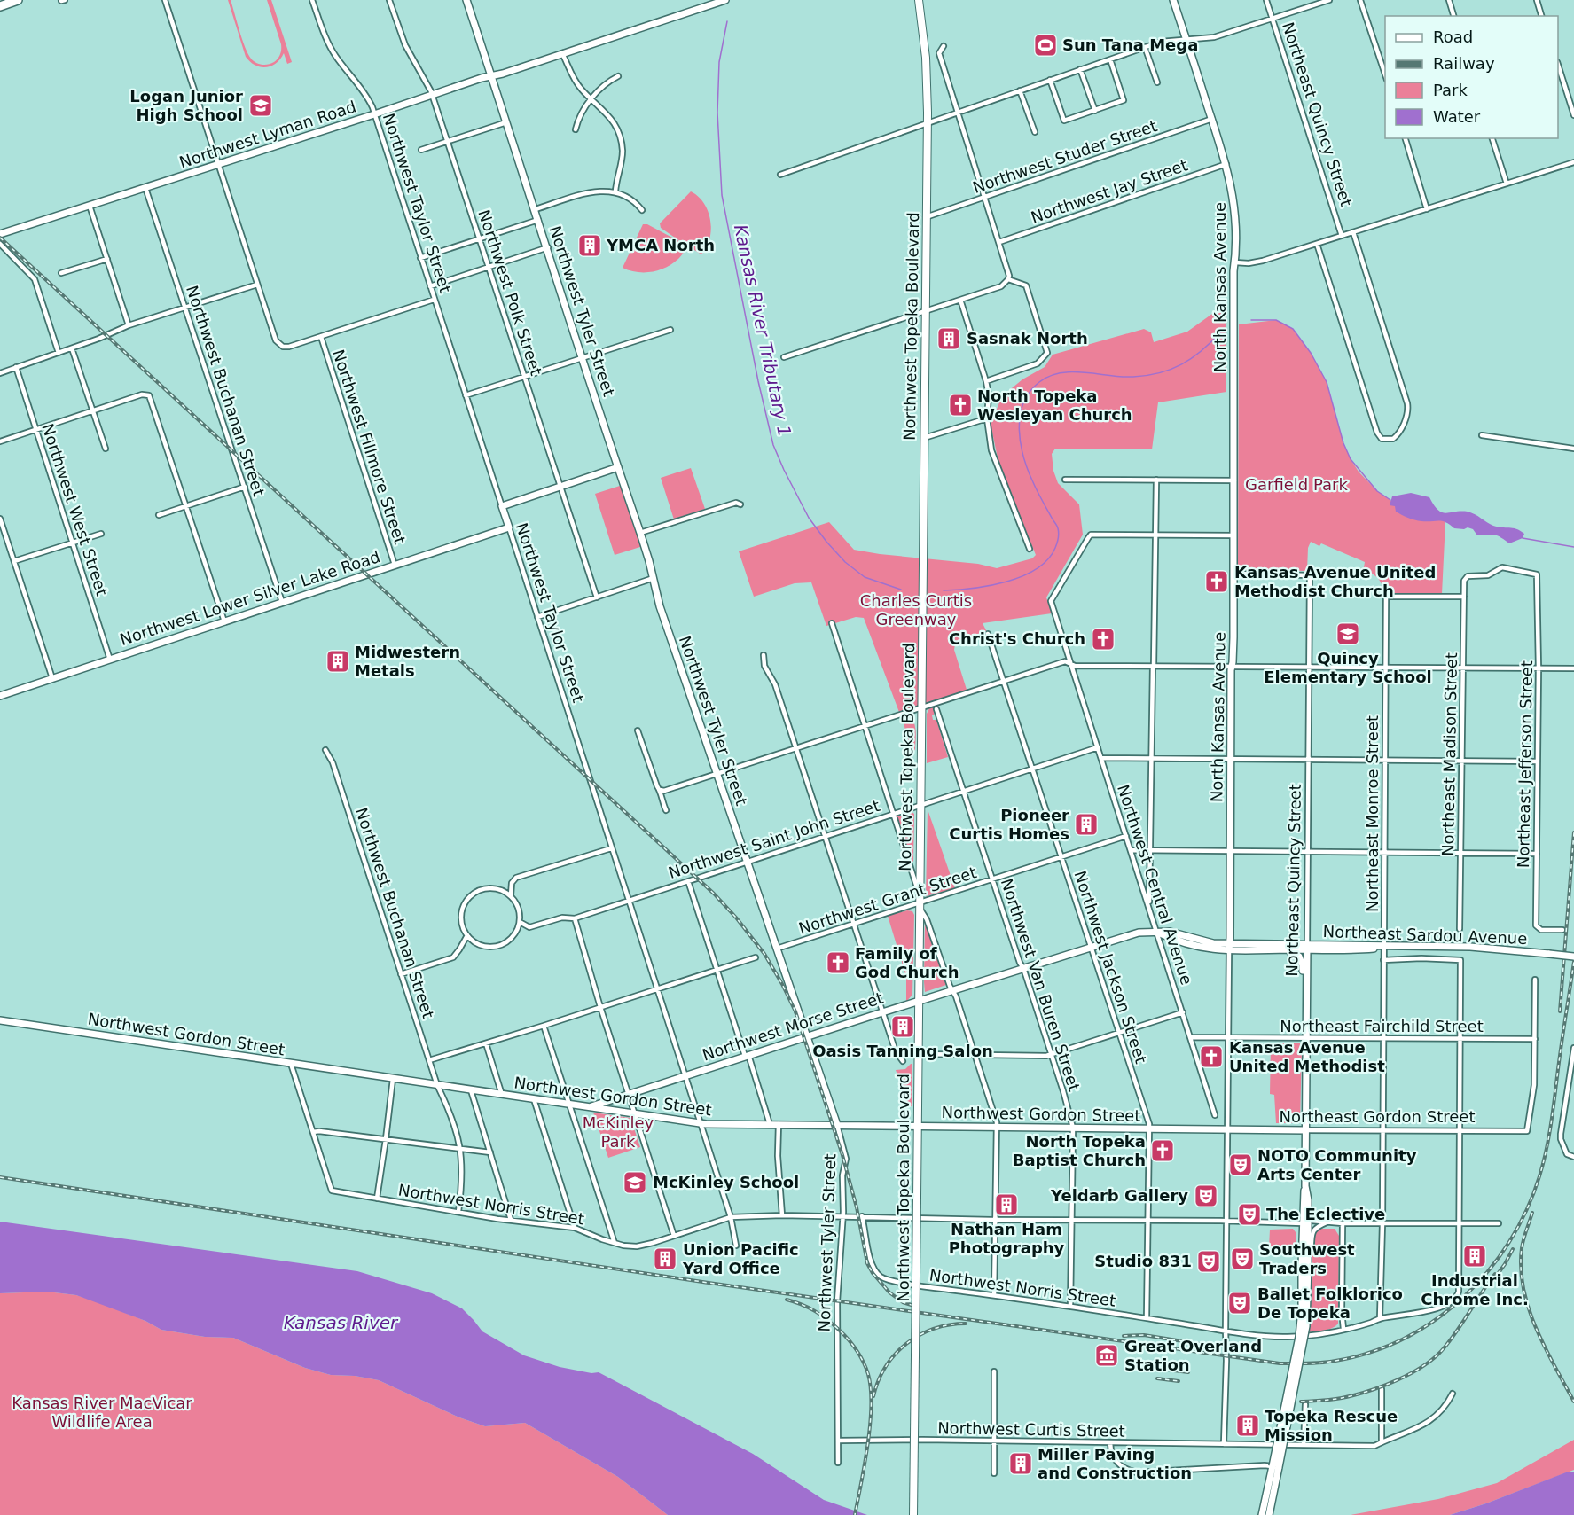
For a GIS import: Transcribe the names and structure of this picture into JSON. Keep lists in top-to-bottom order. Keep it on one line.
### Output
{"streets":{"main road":["Northeast Quincy Street","Northwest Lyman Road","Northwest Taylor Street","North Kansas Avenue","Northwest Tyler Street","Northwest Topeka Boulevard","Northwest Lower Silver Lake Road","Northeast Sardou Avenue","Northwest Morse Street","Northwest Gordon Street","Northeast Gordon Street"],"street":["Northwest Studer Street","Northwest Jay Street","Northwest Polk Street","Northwest Buchanan Street","Northwest Fillmore Street","Northwest West Street","Northeast Madison Street","Northeast Jefferson Street","Northeast Monroe Street","Northwest Saint John Street","Northwest Central Avenue","Northwest Grant Street","Northwest Jackson Street","Northwest Van Buren Street","Northeast Fairchild Street","Northwest Norris Street","Northwest Curtis Street"]},"crossings":[["Northeast Quincy Street","North Kansas Avenue"],["Northeast Quincy Street","Northeast Sardou Avenue"],["Northeast Quincy Street","Northeast Fairchild Street"],["Northeast Quincy Street","Northeast Gordon Street"],["Northeast Quincy Street","Northwest Norris Street"],["Northwest Lyman Road","Northwest Taylor Street"],["Northwest Lyman Road","Northwest Polk Street"],["Northwest Lyman Road","Northwest Tyler Street"],["Northwest Lyman Road","Northwest Buchanan Street"],["Northwest Studer Street","North Kansas Avenue"],["Northwest Studer Street","Northwest Topeka Boulevard"],["Northwest Jay Street","North Kansas Avenue"],["Northwest Taylor Street","Northwest Lower Silver Lake Road"],["Northwest Taylor Street","Northwest Saint John Street"],["Northwest Taylor Street","Northwest Morse Street"],["Northwest Taylor Street","Northwest Gordon Street"],["Northwest Taylor Street","Northwest Norris Street"],["North Kansas Avenue","Northwest Morse Street"],["North Kansas Avenue","Northeast Fairchild Street"],["North Kansas Avenue","Northwest Gordon Street"],["North Kansas Avenue","Northeast Gordon Street"],["North Kansas Avenue","Northwest Norris Street"],["North Kansas Avenue","Northwest Curtis Street"],["Northwest Tyler Street","Northwest Saint John Street"],["Northwest Tyler Street","Northwest Grant Street"],["Northwest Tyler Street","Northwest Morse Street"],["Northwest Tyler Street","Northwest Gordon Street"],["Northwest Tyler Street","Northwest Norris Street"],["Northwest Tyler Street","Northwest Curtis Street"],["Northwest Topeka Boulevard","Northwest Saint John Street"],["Northwest Topeka Boulevard","Northwest Grant Street"],["Northwest Topeka Boulevard","Northwest Morse Street"],["Northwest Topeka Boulevard","Northwest Gordon Street"],["Northwest Buchanan Street","Northwest Lower Silver Lake Road"],["Northwest Buchanan Street","Northwest Gordon Street"],["Northwest Buchanan Street","Northwest Norris Street"],["Northwest Fillmore Street","Northwest Lower Silver Lake Road"],["Northwest West Street","Northwest Lower Silver Lake Road"],["Northeast Madison Street","Northeast Jefferson Street"],["Northeast Madison Street","Northeast Monroe Street"],["Northeast Monroe Street","Northeast Sardou Avenue"],["Northeast Monroe Street","Northeast Fairchild Street"],["Northeast Monroe Street","Northeast Gordon Street"],["Northeast Monroe Street","Northwest Norris Street"],["Northwest Saint John Street","Northwest Central Avenue"],["Northwest Saint John Street","Northwest Jackson Street"],["Northwest Saint John Street","Northwest Van Buren Street"],["Northwest Central Avenue","Northwest Grant Street"],["Northwest Central Avenue","Northwest Morse Street"],["Northwest Central Avenue","Northeast Fairchild Street"],["Northwest Grant Street","Northwest Jackson Street"],["Northwest Grant Street","Northwest Van Buren Street"],["Northwest Jackson Street","Northwest Morse Street"],["Northwest Jackson Street","Northwest Gordon Street"],["Northwest Jackson Street","Northwest Norris Street"],["Northwest Van Buren Street","Northwest Morse Street"],["Northwest Van Buren Street","Northwest Gordon Street"],["Northwest Van Buren Street","Northwest Norris Street"],["Northwest Morse Street","Northwest Gordon Street"],["Northeast Fairchild Street","Northeast Gordon Street"],["Northwest Gordon Street","Northeast Gordon Street"]],"water":["Kansas River Tributary 1","Kansas River"],"parks":["Garfield Park","Charles Curtis Greenway","McKinley Park","Kansas River MacVicar Wildlife Area"],"places":{"sports":["Sun Tana Mega"],"school or university":["Logan Junior High School","Quincy Elementary School","McKinley School"],"building":["YMCA North","Sasnak North","Midwestern Metals","Pioneer Curtis Homes","Oasis Tanning Salon","Nathan Ham Photography","Industrial Chrome Inc.","Union Pacific Yard Office","Topeka Rescue Mission","Miller Paving and Construction"],"church":["North Topeka Wesleyan Church","Kansas Avenue United Methodist Church","Christ's Church","Family of God Church","Kansas Avenue United Methodist","North Topeka Baptist Church"],"theatre":["NOTO Community Arts Center","Yeldarb Gallery","The Eclective","Southwest Traders","Studio 831","Ballet Folklorico De Topeka"],"museum":["Great Overland Station"]},"legend":["Road","Railway","Park","Water"]}
